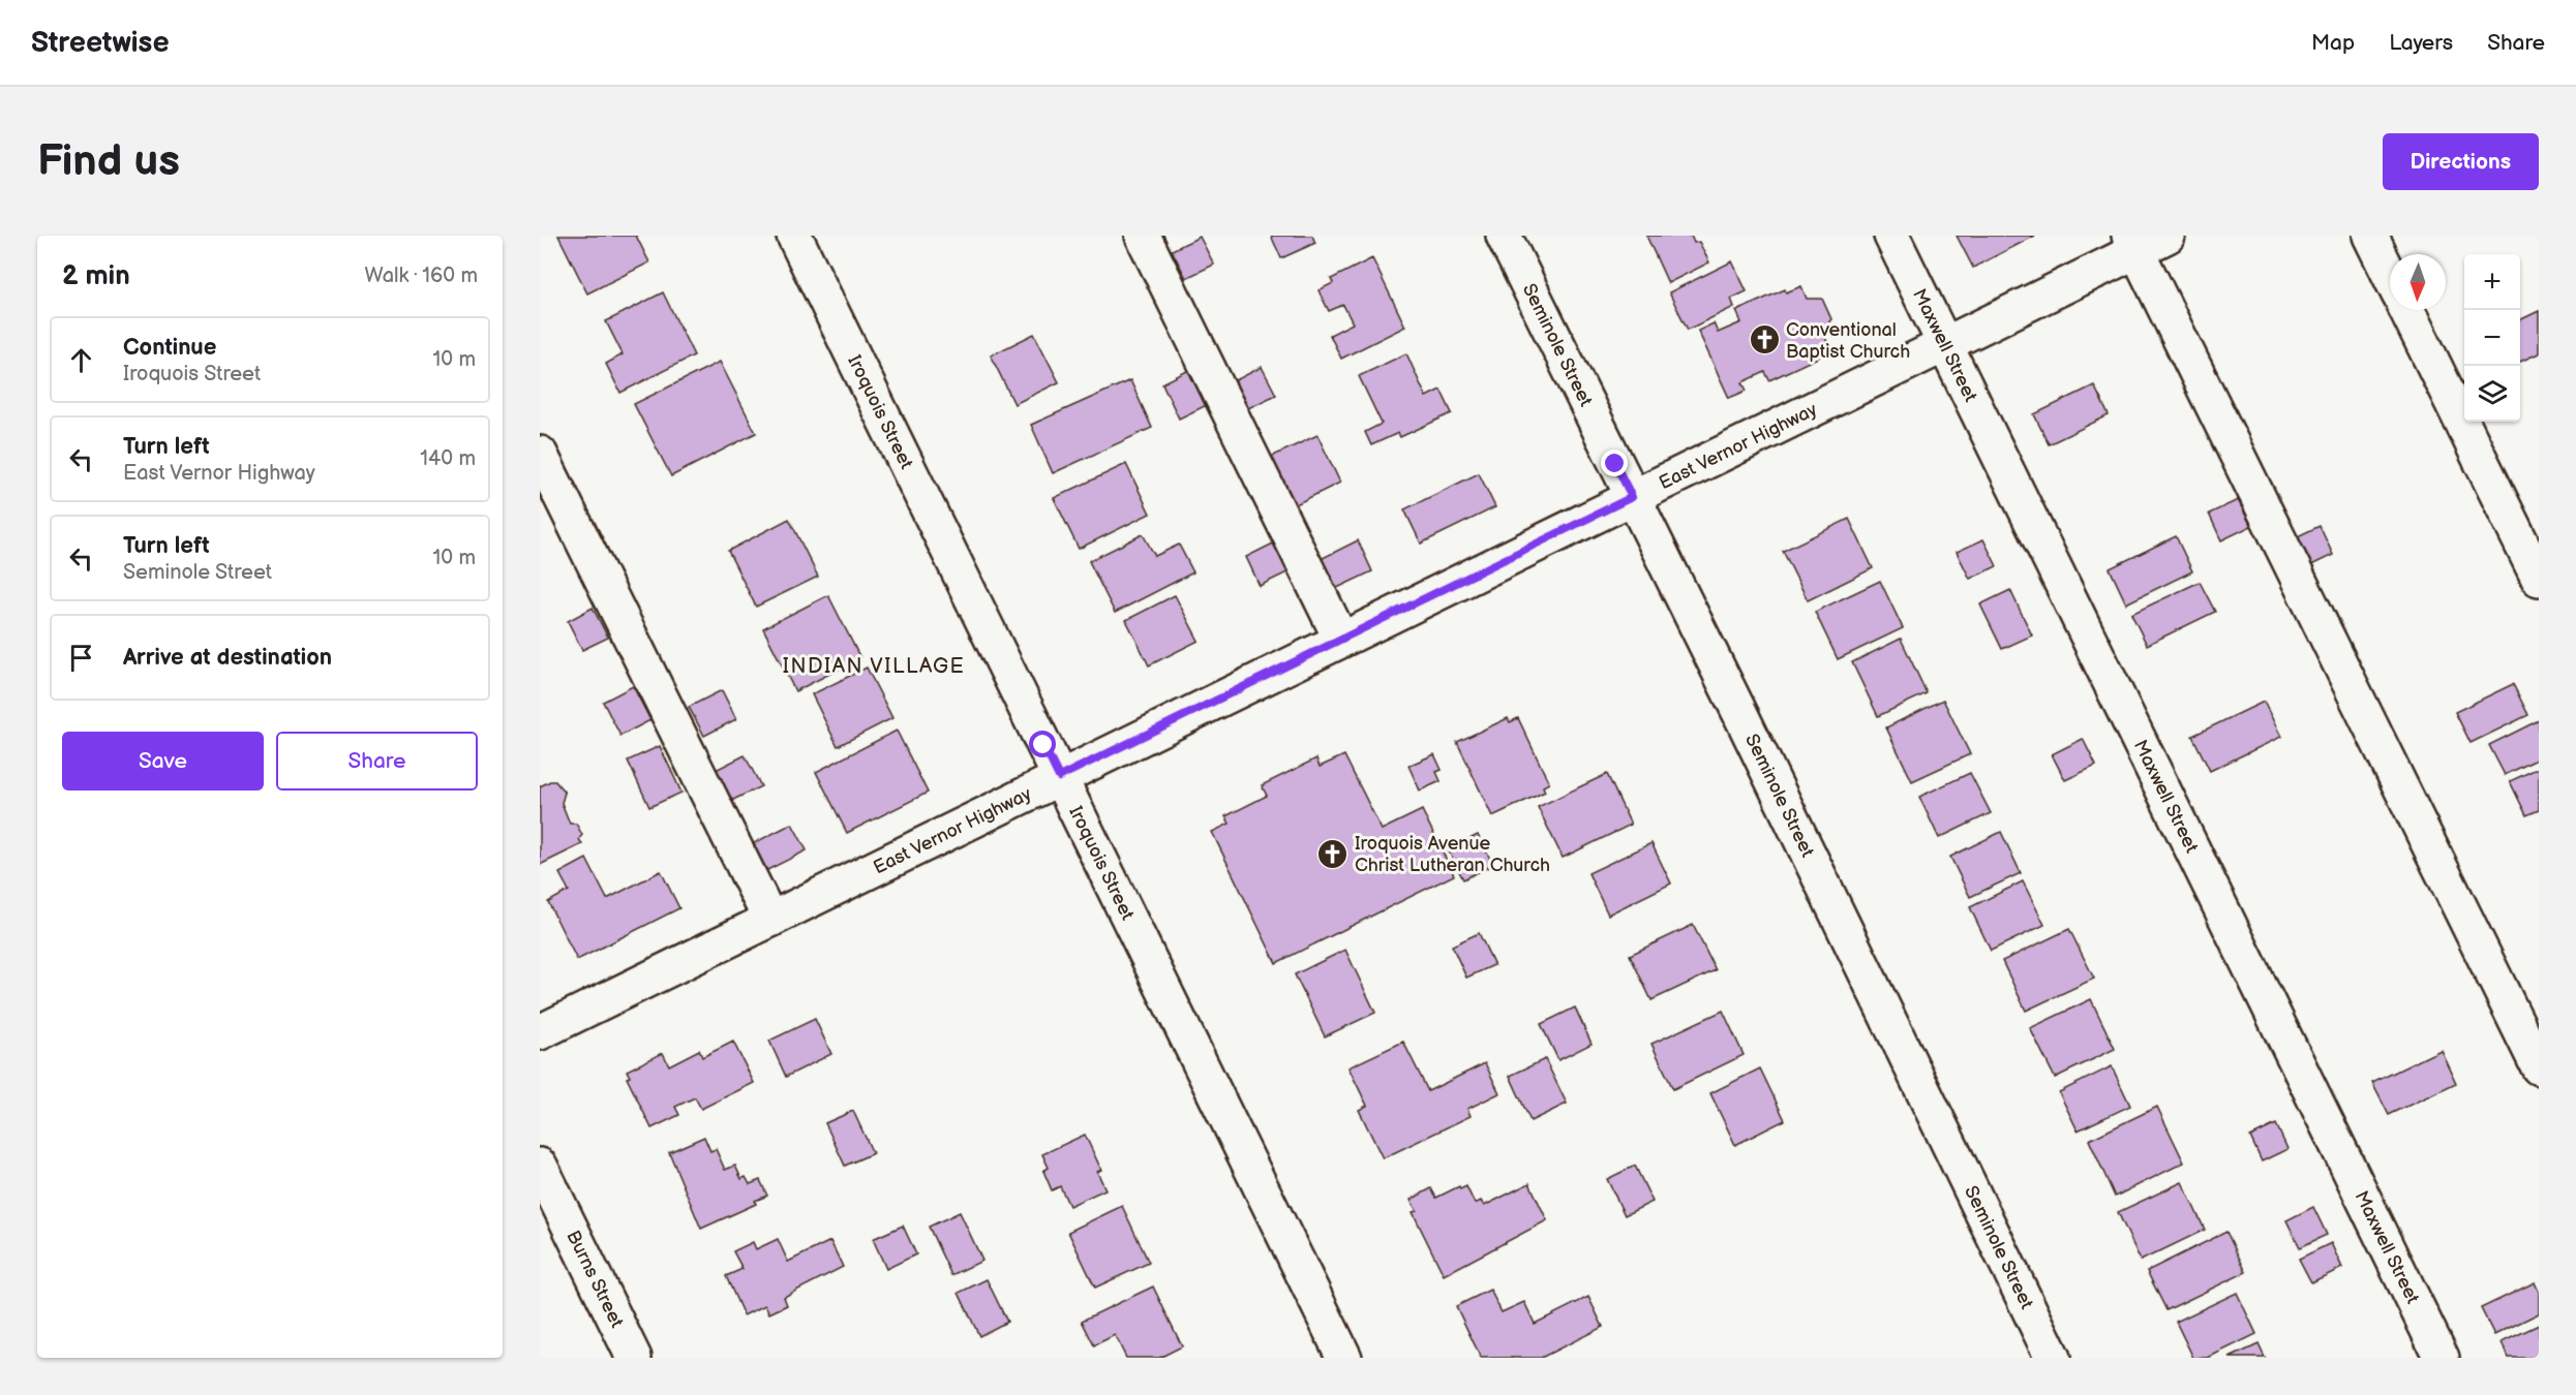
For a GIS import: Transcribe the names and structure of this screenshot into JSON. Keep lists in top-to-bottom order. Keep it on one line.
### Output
{"streets":{"street":["Seminole Street","Maxwell Street","Iroquois Street","East Vernor Highway","Burns Street"]},"crossings":[["Seminole Street","East Vernor Highway"],["Maxwell Street","East Vernor Highway"],["Iroquois Street","East Vernor Highway"]],"districts":["INDIAN VILLAGE"],"places":{"church":["Conventional Baptist Church","Iroquois Avenue Christ Lutheran Church"]},"north":"bottom","page":{"header":"Streetwise","nav":["Map","Layers","Share"],"buttons":["Directions",["Save","Share"]],"title":"Find us","heading":["2 min","Walk · 160 m"],"map_buttons":["+","−"],"list":[["Continue","Iroquois Street","10 m"],["Turn left","East Vernor Highway","140 m"],["Turn left","Seminole Street","10 m"],"Arrive at destination"]}}
